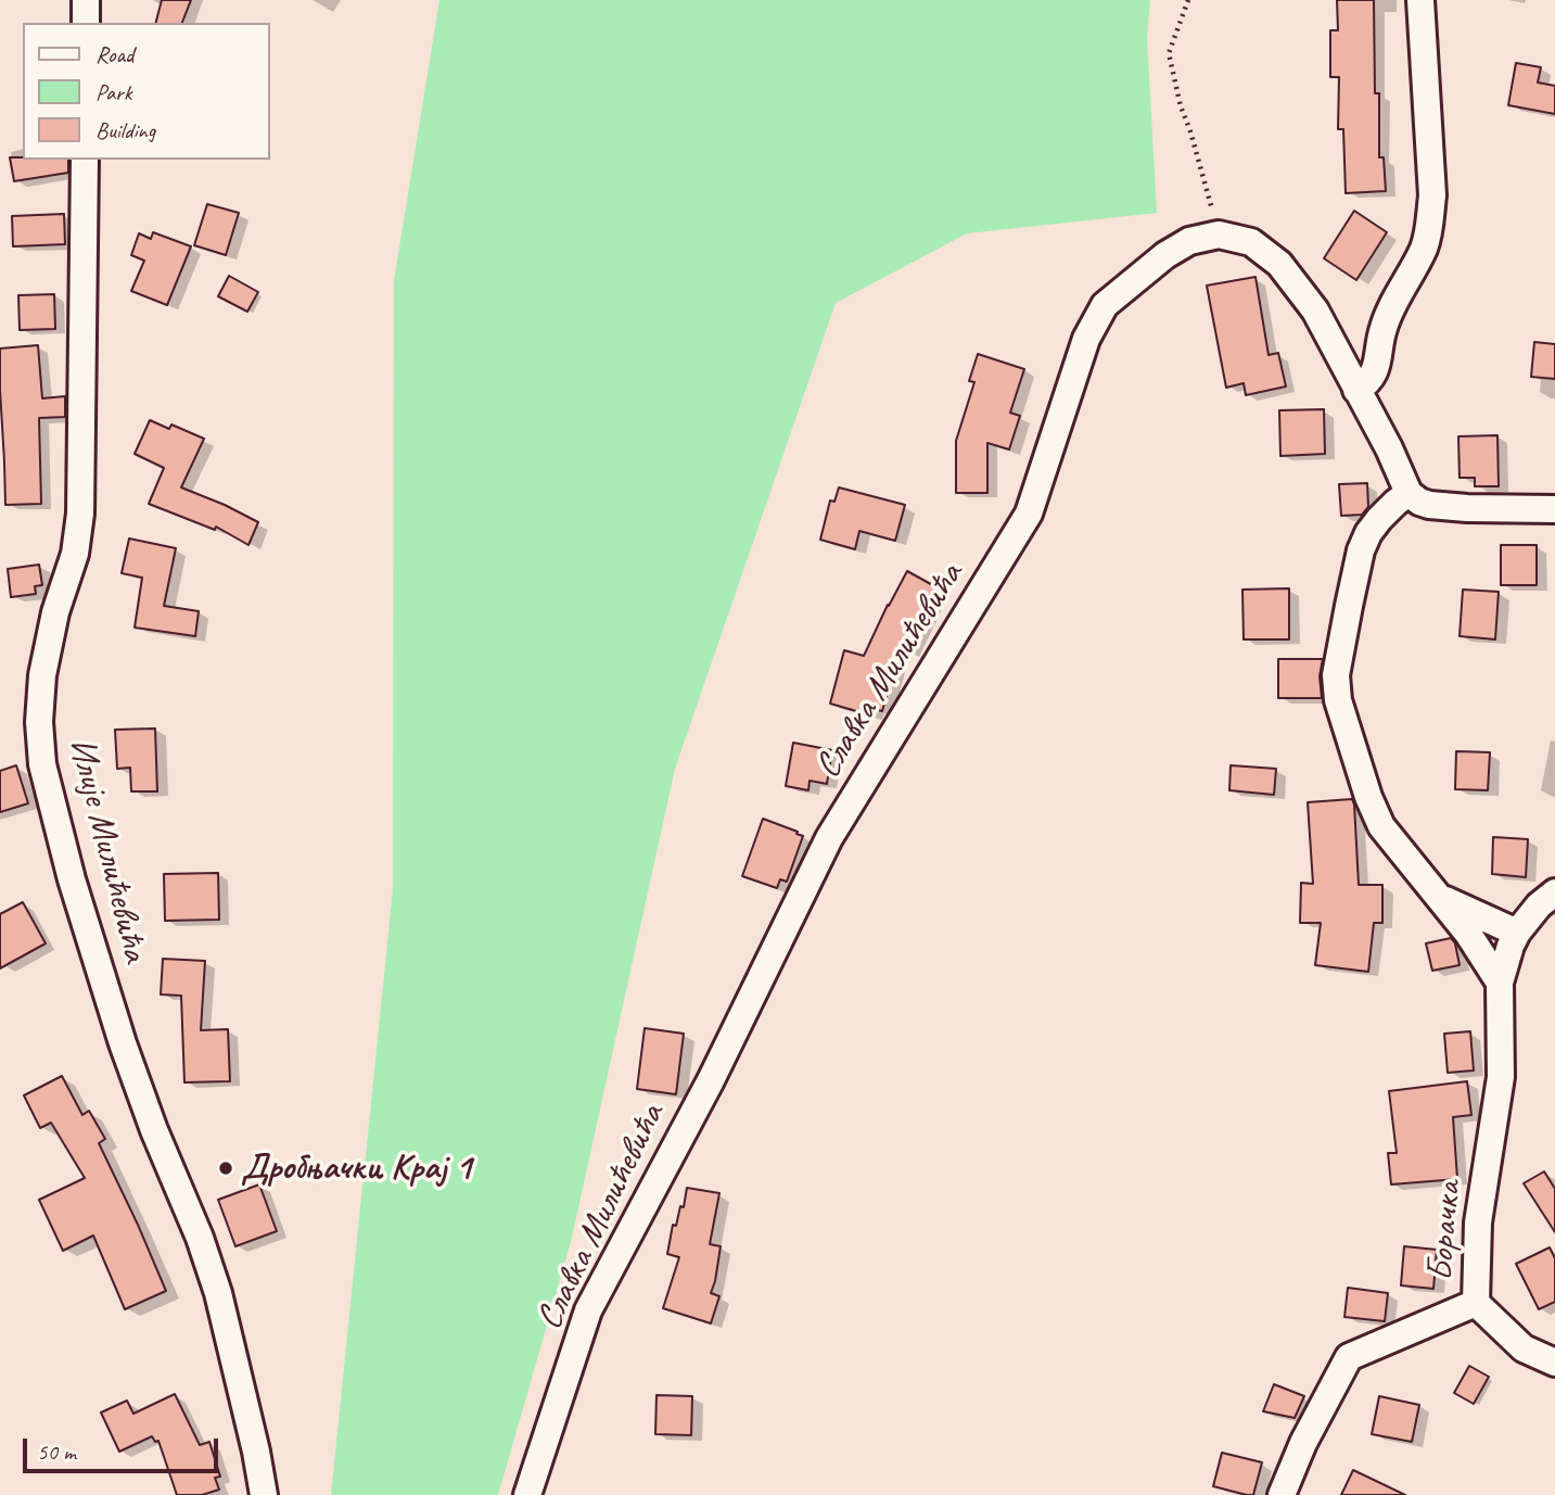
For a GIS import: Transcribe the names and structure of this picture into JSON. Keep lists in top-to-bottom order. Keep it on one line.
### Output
{"streets":{"street":["Славка Милићевића","Илије Милићевића","Борачка"]},"places":["Дробњачки Крај 1"],"legend":["Road","Park","Building"],"scale_bar":"50 m"}
